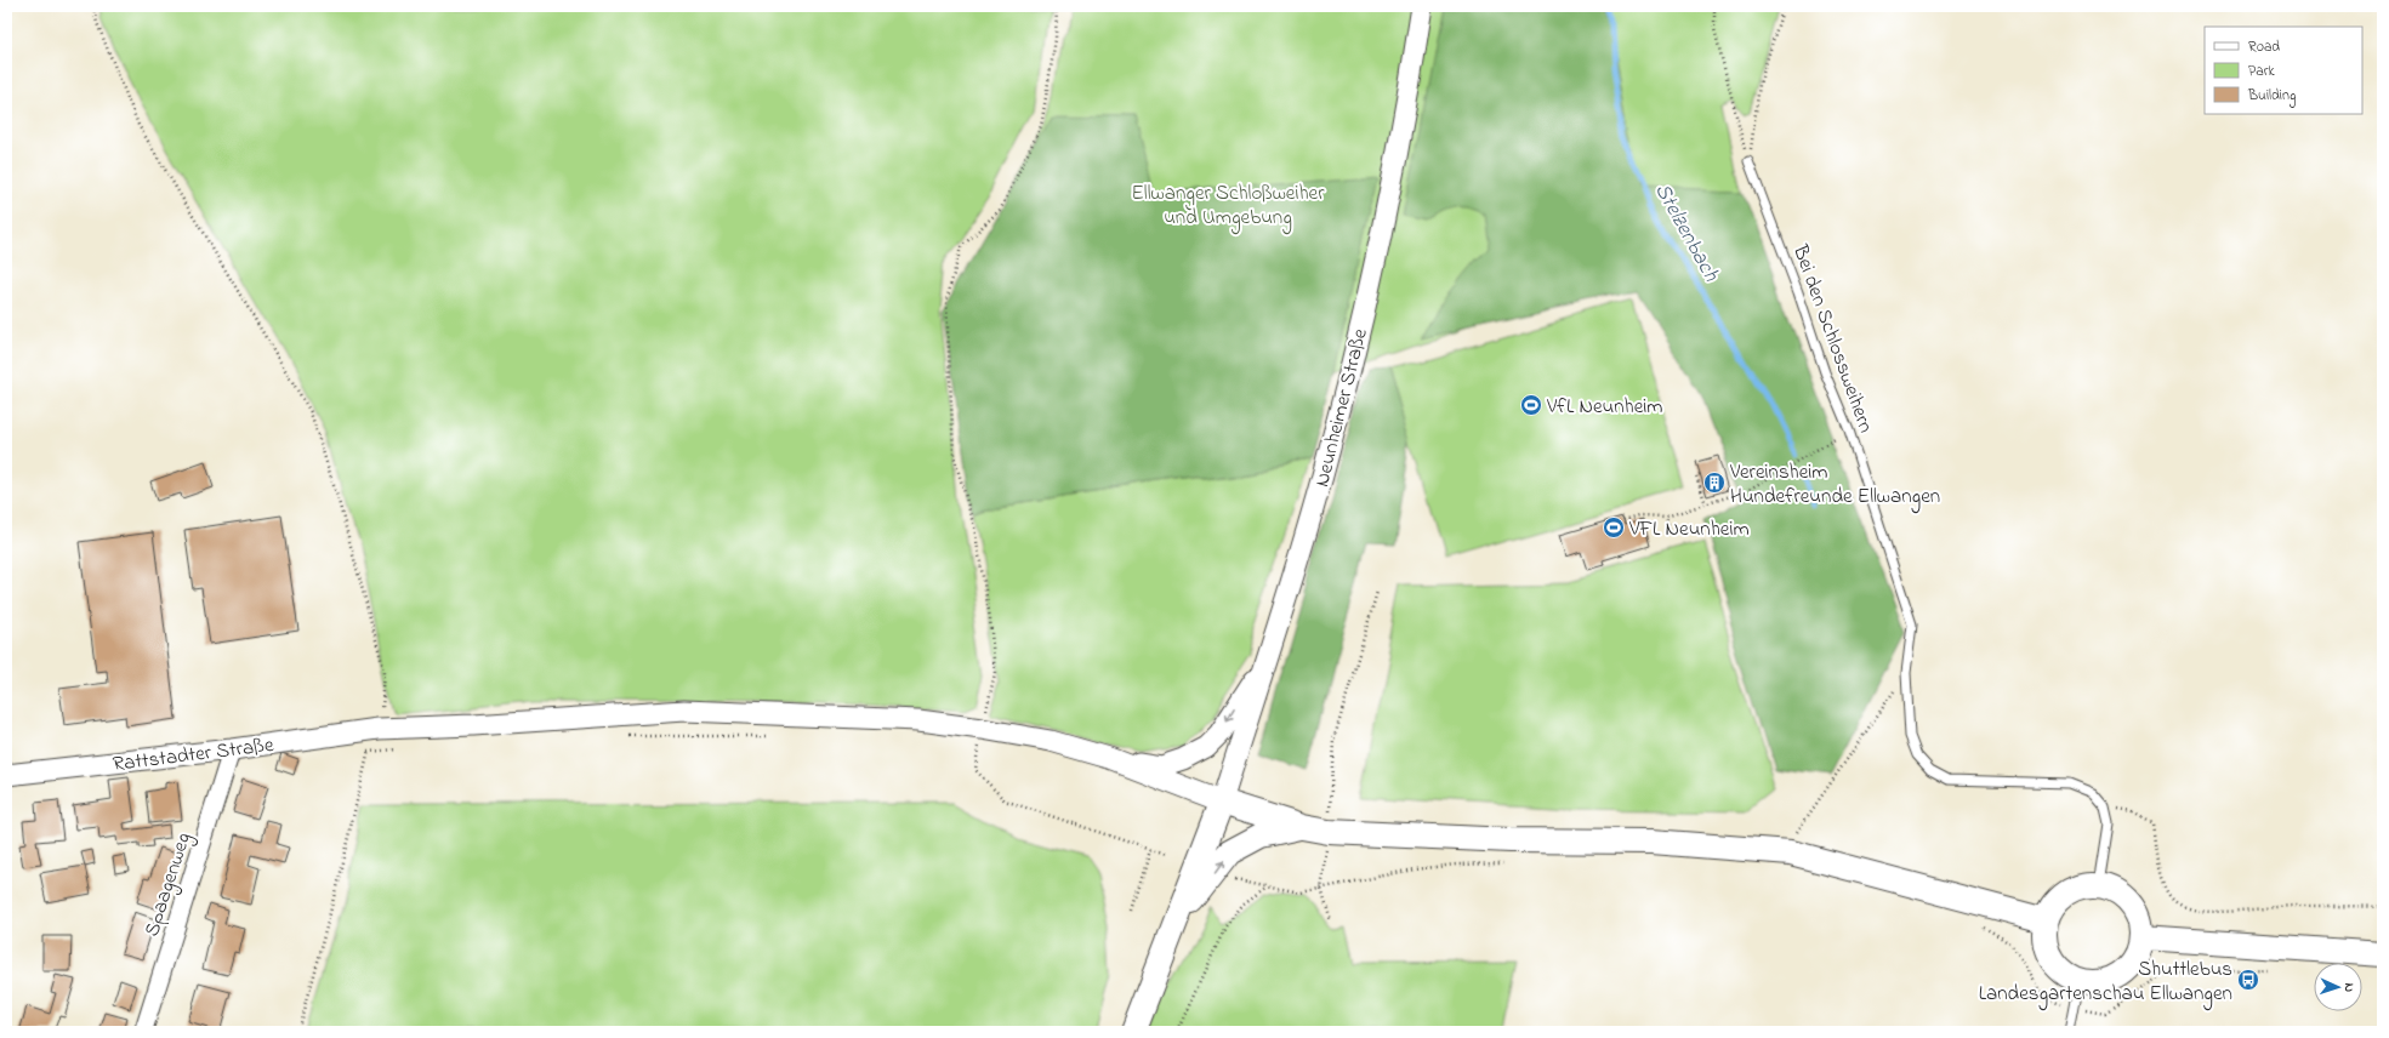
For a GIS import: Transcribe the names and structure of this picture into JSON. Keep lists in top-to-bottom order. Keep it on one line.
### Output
{"streets":{"street":["Neunheimer Straße","Rattstadter Straße","Spaagenweg"],"lane":["Bei den Schlossweihern"]},"crossings":[["Rattstadter Straße","Spaagenweg"]],"water":["Stelzenbach"],"parks":["Ellwanger Schloßweiher und Umgebung"],"places":{"sports":["VfL Neunheim","VFL Neunheim"],"building":["Vereinsheim Hundefreunde Ellwangen"],"bus stop":["Shuttlebus Landesgartenschau Ellwangen"]},"legend":["Road","Park","Building"],"north":"right"}
